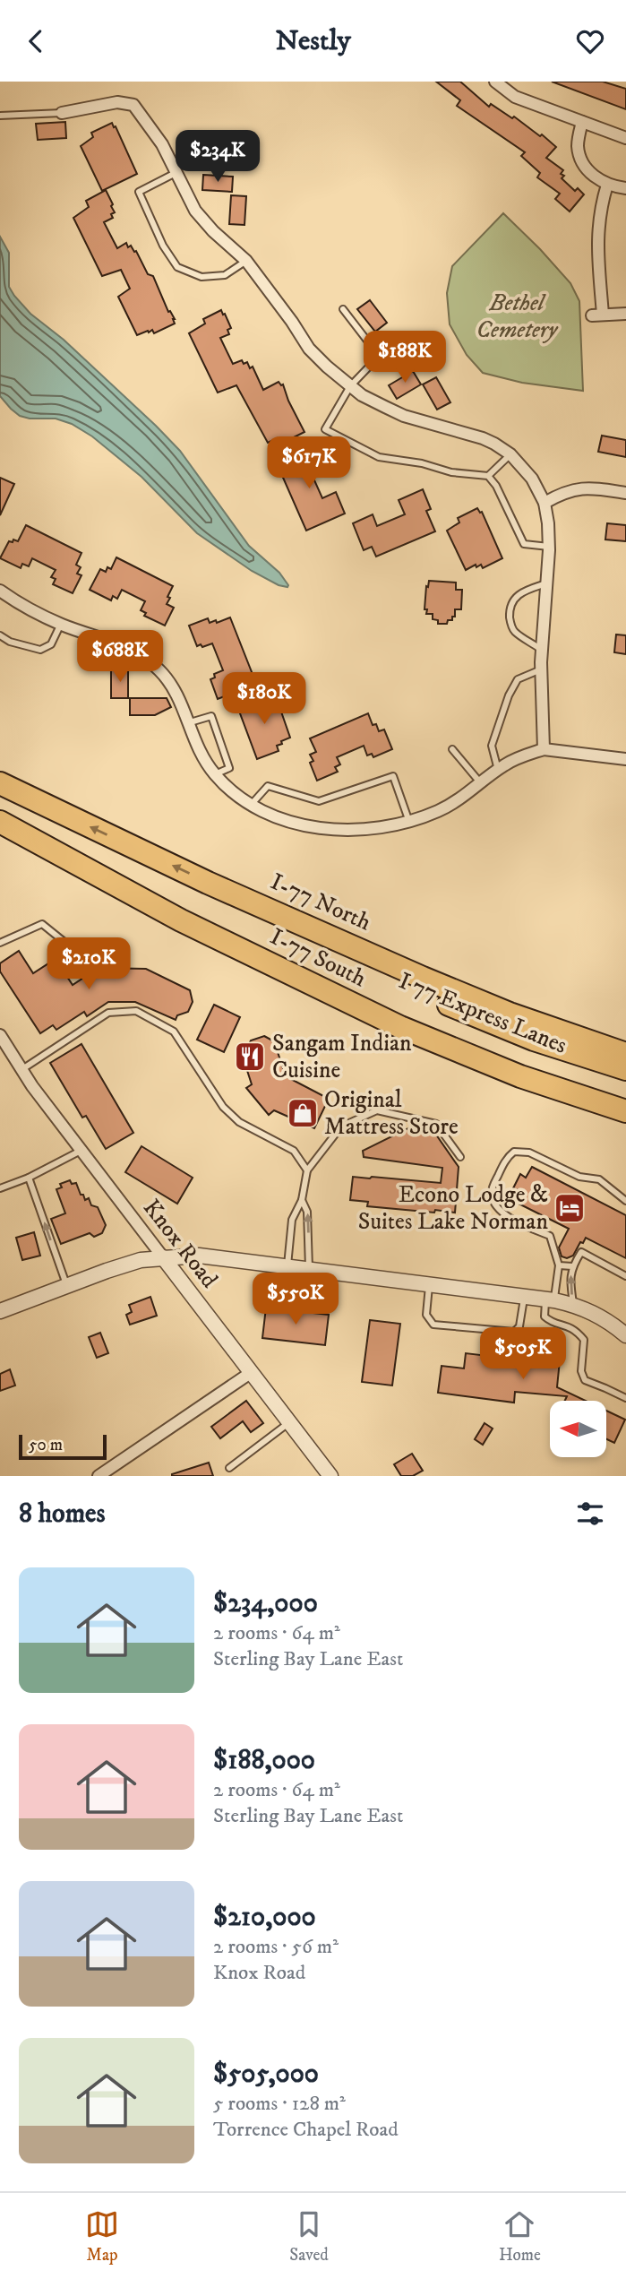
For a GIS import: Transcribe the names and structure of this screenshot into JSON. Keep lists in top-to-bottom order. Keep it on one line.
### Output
{"streets":{"highway":["I-77 North","I-77 South","I 77 Express Lanes"],"street":["Knox Road"]},"crossings":[["I-77 North","I 77 Express Lanes"],["I-77 South","I 77 Express Lanes"]],"parks":["Bethel Cemetery"],"places":{"restaurant":["Sangam Indian Cuisine"],"shop":["Original Mattress Store"],"hotel":["Econo Lodge & Suites Lake Norman"]},"scale_bar":"50 m","north":"left","page":{"header":"Nestly","price":["$234K","$188K","$617K","$688K","$180K","$210K","$550K","$505K"],"scale":"50 m","heading":"8 homes","list":[{"name":"$234,000","note":"2 rooms · 64 m² · Sterling Bay Lane East"},{"name":"$188,000","note":"2 rooms · 64 m² · Sterling Bay Lane East"},{"name":"$210,000","note":"2 rooms · 56 m² · Knox Road"},{"name":"$505,000","note":"5 rooms · 128 m² · Torrence Chapel Road"}],"tabs":["Map","Saved","Home"]}}
